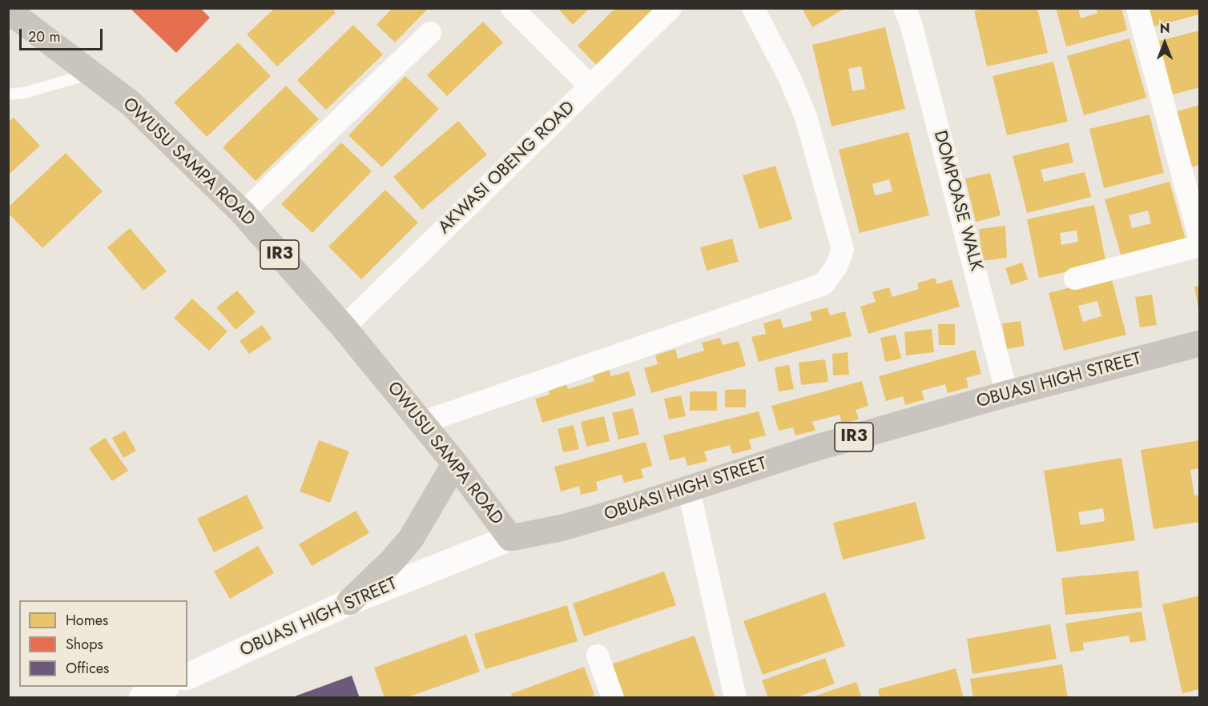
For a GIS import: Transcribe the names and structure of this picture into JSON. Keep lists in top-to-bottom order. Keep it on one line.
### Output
{"streets":{"main road":["OWUSU SAMPA ROAD","IR3","OBUASI HIGH STREET"],"street":["AKWASI OBENG ROAD","DOMPOASE WALK"]},"crossings":[["OWUSU SAMPA ROAD","AKWASI OBENG ROAD"],["OWUSU SAMPA ROAD","OBUASI HIGH STREET"],["DOMPOASE WALK","OBUASI HIGH STREET"]],"legend":["Homes","Shops","Offices"],"scale_bar":"20 m","north":"top"}
